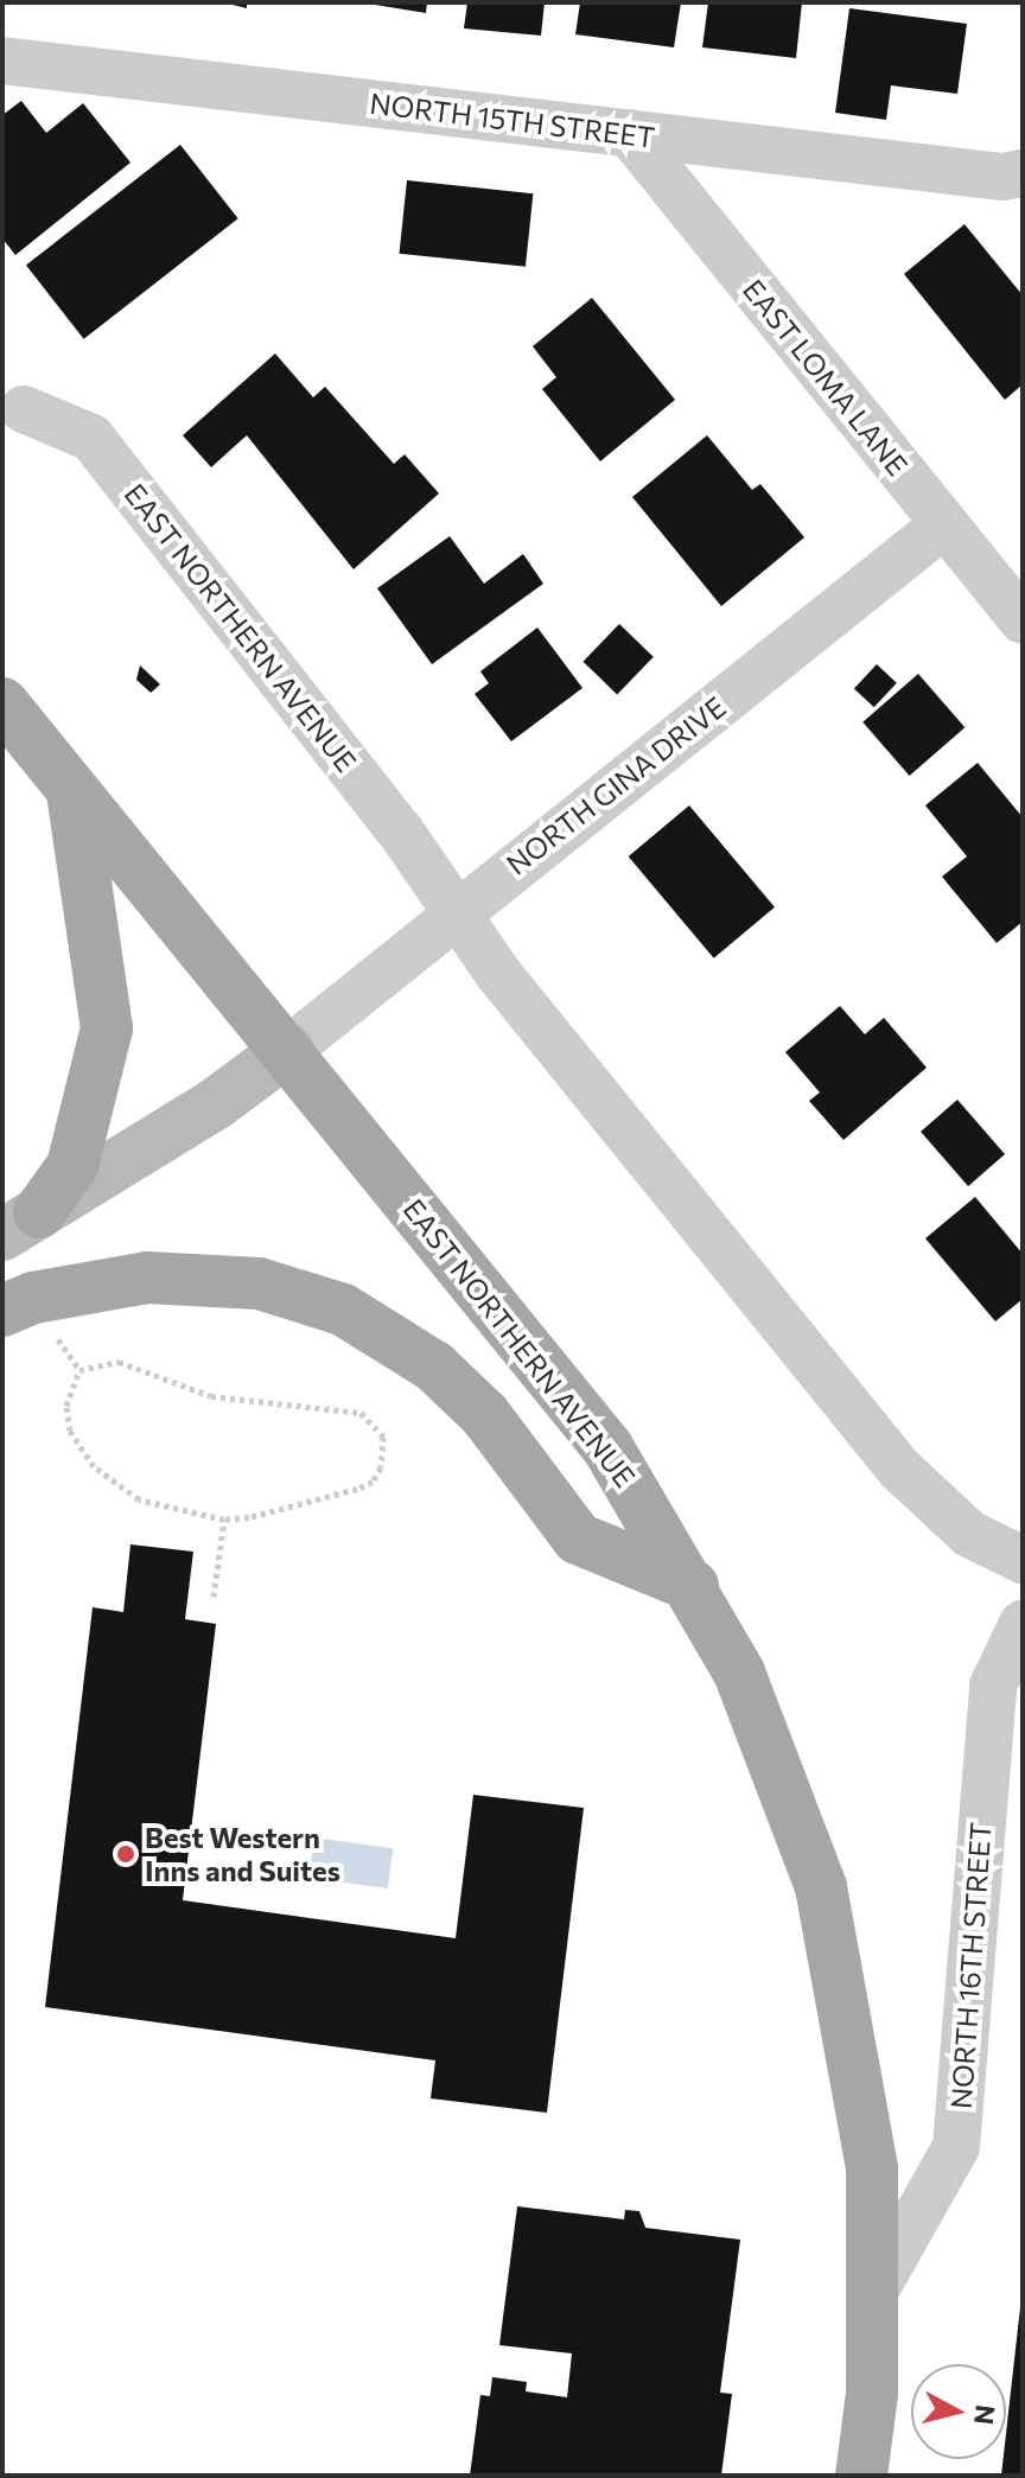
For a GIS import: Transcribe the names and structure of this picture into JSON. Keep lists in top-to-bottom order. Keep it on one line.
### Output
{"streets":{"main road":["EAST NORTHERN AVENUE"],"street":["NORTH 15TH STREET","EAST LOMA LANE","NORTH GINA DRIVE","NORTH 16TH STREET"]},"crossings":[["NORTH 15TH STREET","EAST LOMA LANE"],["EAST LOMA LANE","NORTH GINA DRIVE"],["EAST NORTHERN AVENUE","NORTH GINA DRIVE"],["EAST NORTHERN AVENUE","NORTH 16TH STREET"]],"places":["Best Western Inns and Suites"],"north":"right"}
